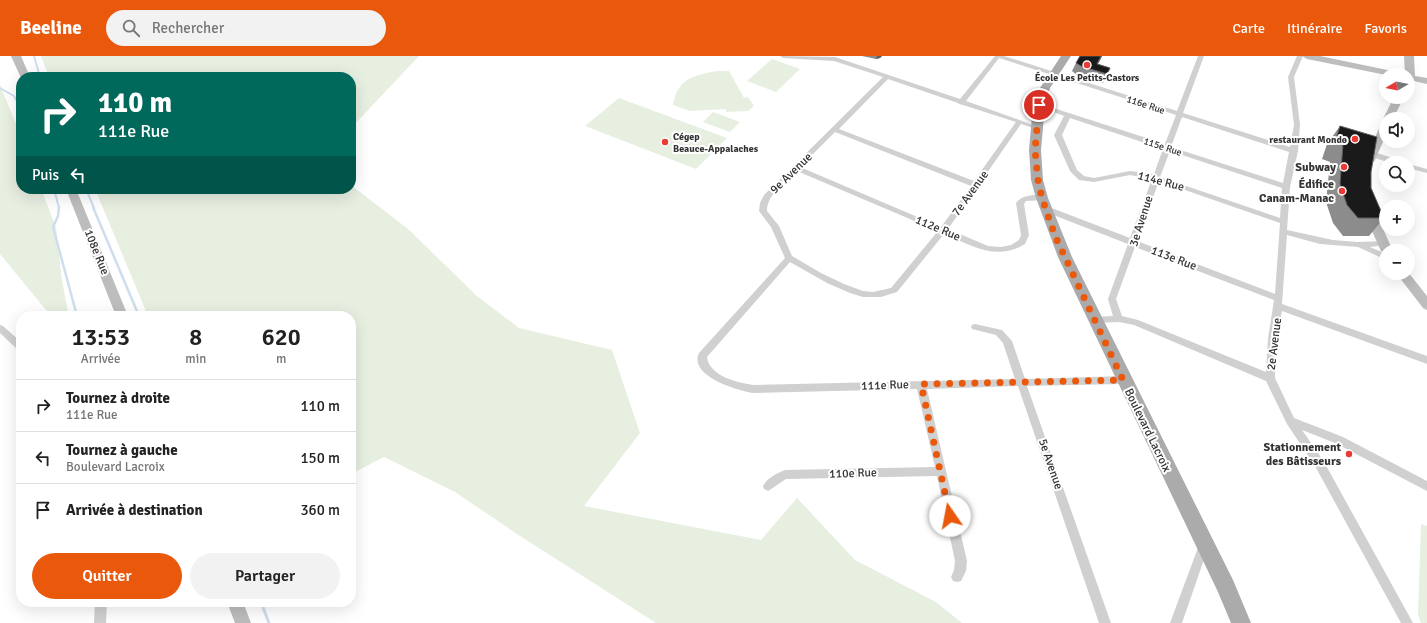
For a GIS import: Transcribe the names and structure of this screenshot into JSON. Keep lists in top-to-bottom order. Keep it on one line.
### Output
{"streets":{"main road":["108e Rue","Boulevard Lacroix"],"street":["116e Rue","115e Rue","9e Avenue","114e Rue","7e Avenue","3e Avenue","112e Rue","113e Rue","2e Avenue","111e Rue","5e Avenue","110e Rue"]},"crossings":[["116e Rue","3e Avenue"],["116e Rue","2e Avenue"],["116e Rue","Boulevard Lacroix"],["115e Rue","114e Rue"],["115e Rue","3e Avenue"],["115e Rue","2e Avenue"],["115e Rue","Boulevard Lacroix"],["9e Avenue","7e Avenue"],["9e Avenue","112e Rue"],["9e Avenue","111e Rue"],["114e Rue","3e Avenue"],["114e Rue","2e Avenue"],["7e Avenue","112e Rue"],["7e Avenue","111e Rue"],["3e Avenue","113e Rue"],["112e Rue","113e Rue"],["112e Rue","Boulevard Lacroix"],["113e Rue","2e Avenue"],["113e Rue","Boulevard Lacroix"],["111e Rue","Boulevard Lacroix"],["111e Rue","5e Avenue"]],"places":["École Les Petits-Castors","restaurant Mondo","Cégep Beauce-Appalaches","Subway","Édifice Canam-Manac","Stationnement des Bâtisseurs"],"north":"left","page":{"header":"Beeline","search":"Rechercher","nav":["Carte","Itinéraire","Favoris"],"map_buttons":["+","−"],"turn":["110 m","111e Rue"],"then":"Puis","eta":["13:53","Arrivée","8","min","620","m"],"list":[{"name":"Tournez à droite","note":"111e Rue","value":"110 m"},{"name":"Tournez à gauche","note":"Boulevard Lacroix","value":"150 m"},{"name":"Arrivée à destination","value":"360 m"}],"buttons":["Quitter","Partager"]}}
